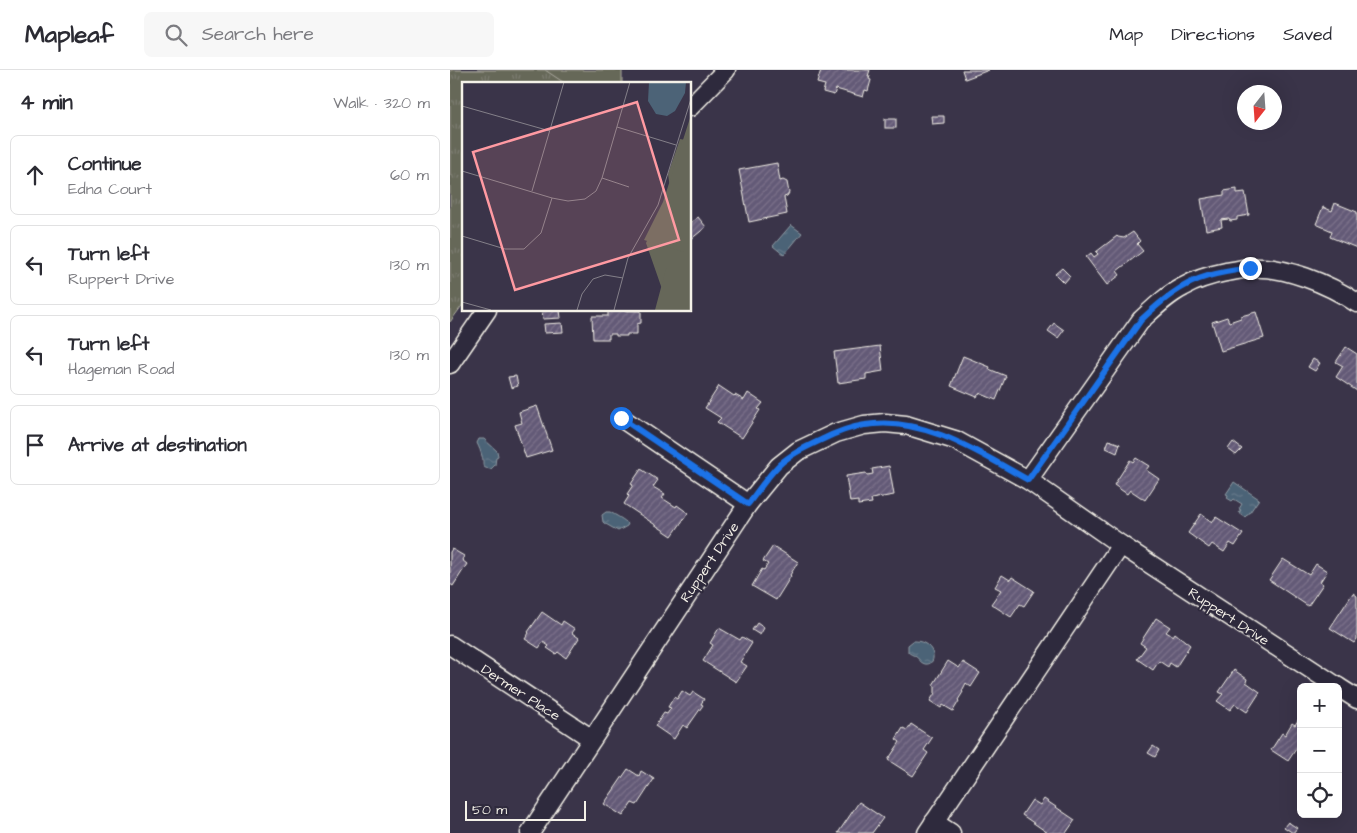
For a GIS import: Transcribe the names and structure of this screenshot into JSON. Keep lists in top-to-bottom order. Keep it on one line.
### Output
{"streets":{"street":["Ruppert Drive","Dermer Place"]},"crossings":[["Ruppert Drive","Dermer Place"]],"scale_bar":"50 m","north":"bottom","page":{"header":"Mapleaf","search":"Search here","nav":["Map","Directions","Saved"],"heading":["4 min","Walk · 320 m"],"list":[["Continue","Edna Court","60 m"],["Turn left","Ruppert Drive","130 m"],["Turn left","Hageman Road","130 m"],"Arrive at destination"],"map_buttons":["+","−"],"scale":"50 m"}}
